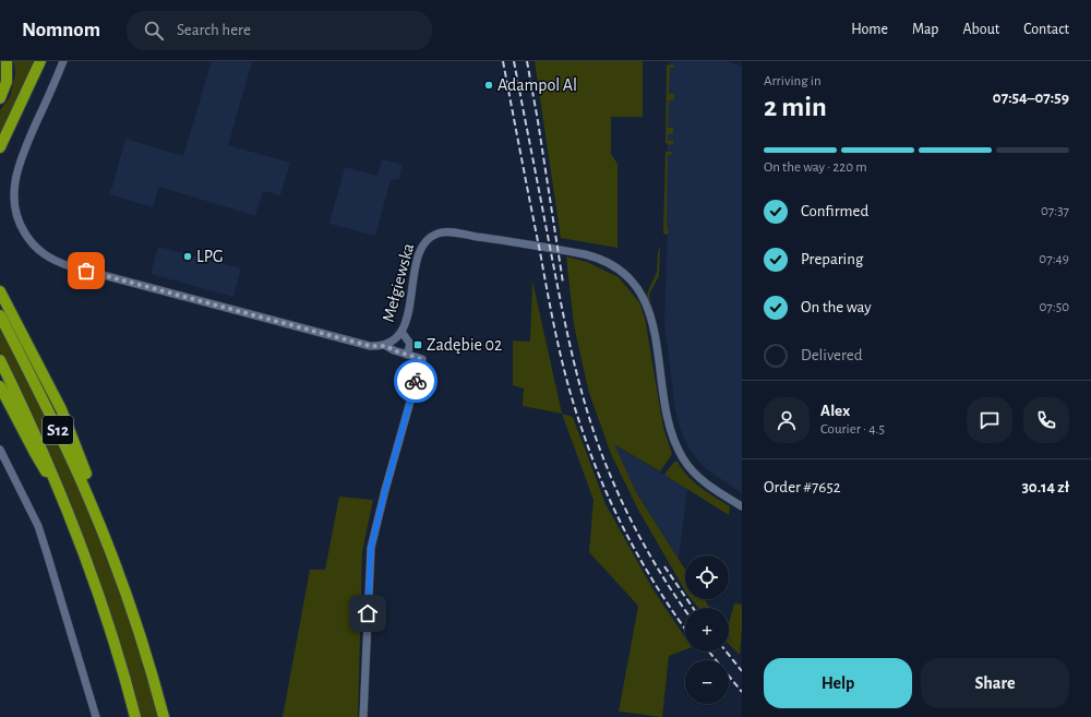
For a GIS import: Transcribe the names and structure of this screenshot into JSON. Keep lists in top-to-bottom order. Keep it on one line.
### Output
{"streets":{"highway":["S12"],"street":["Mełgiewska"]},"places":{"other":["Adampol Al","LPG"],"transit":["Zadębie 02"]},"page":{"header":"Nomnom","search":"Search here","nav":["Home","Map","About","Contact"],"heading":["2 min","Arriving in","07:54–07:59"],"panel":["Alex","Courier · 4.5","Order #7652","30.14 zł"],"bar":"On the way · 220 m","list":[["Confirmed","07:37"],["Preparing","07:49"],["On the way","07:50"],"Delivered"],"map_buttons":["+","−"],"buttons":["Help","Share"]}}
